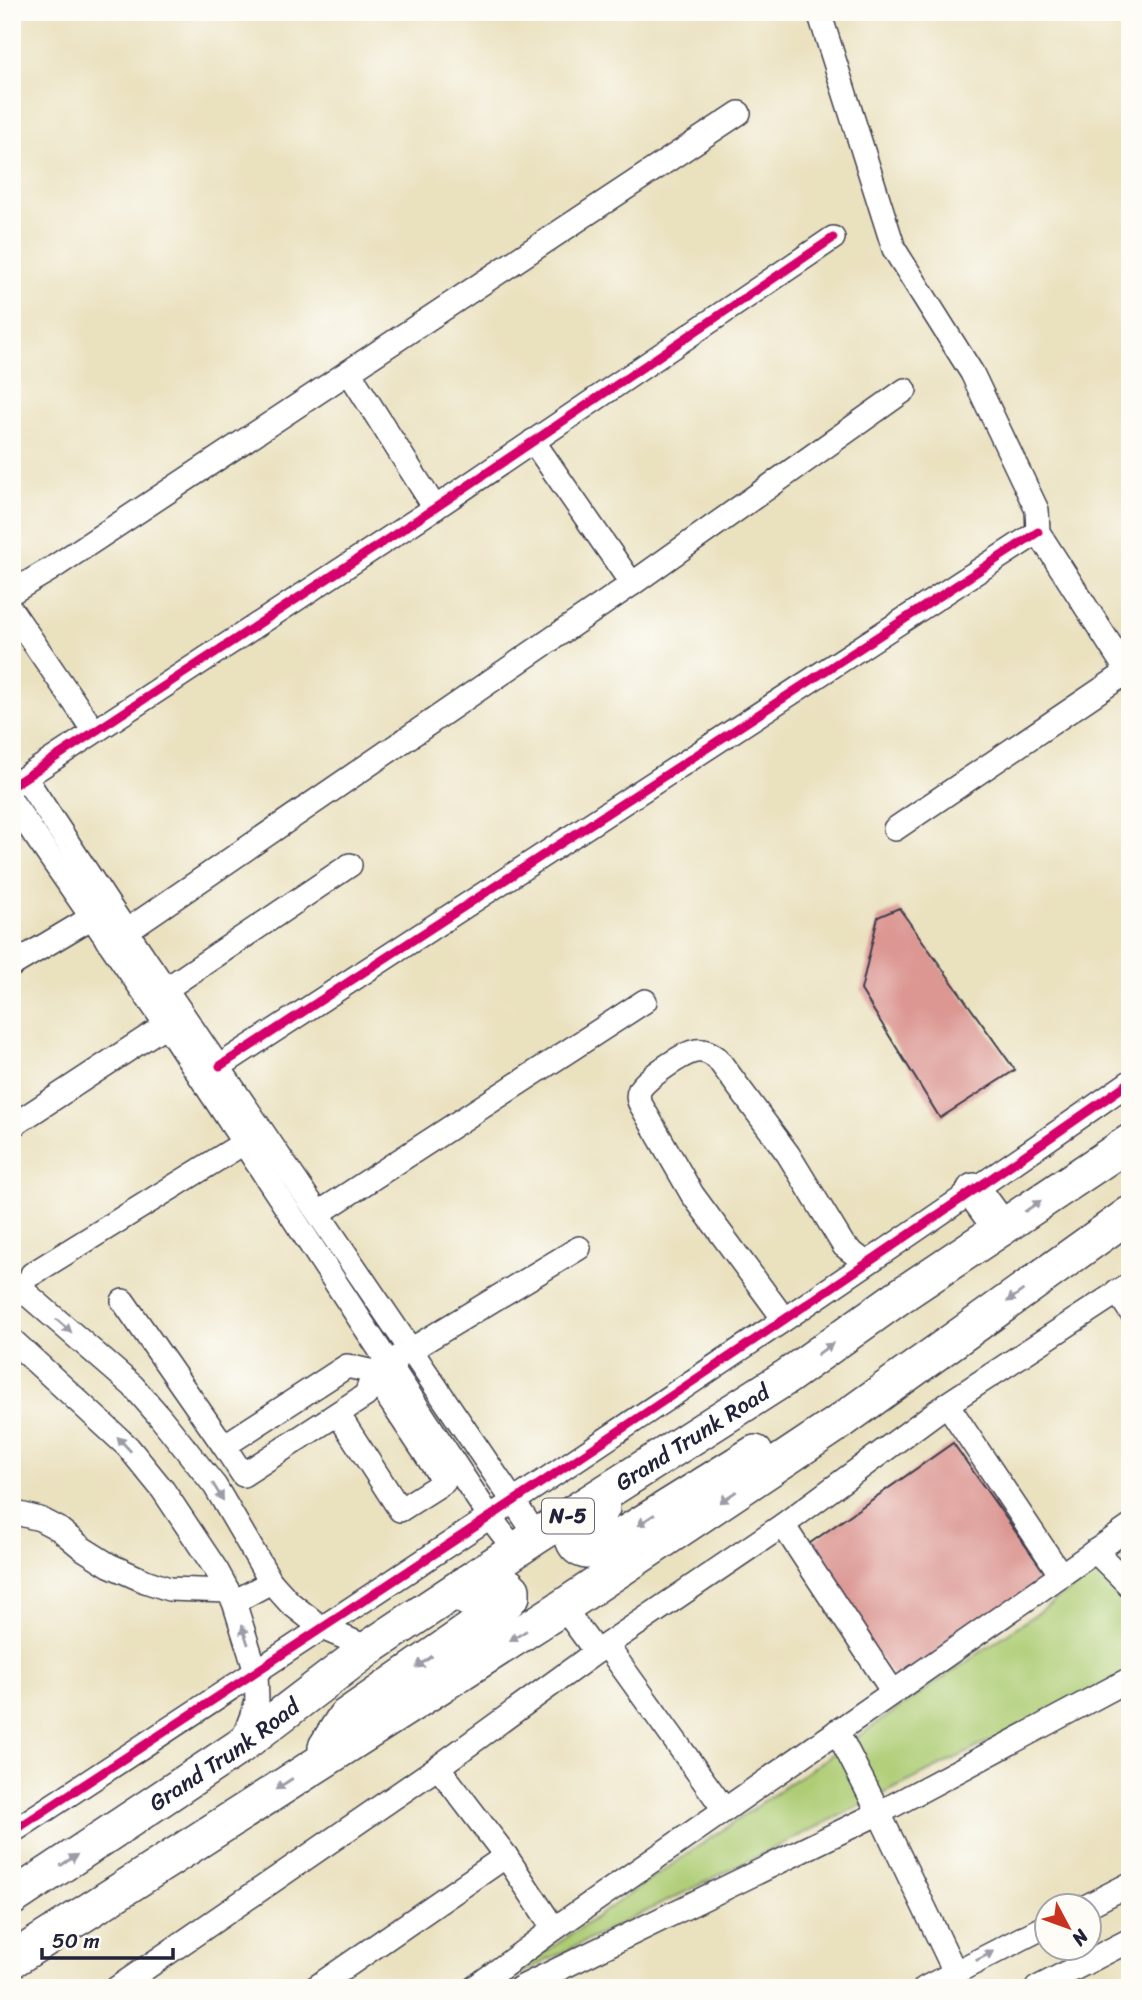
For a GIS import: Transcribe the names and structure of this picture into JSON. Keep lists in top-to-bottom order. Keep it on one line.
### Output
{"streets":{"highway":["Grand Trunk Road","N-5"]},"scale_bar":"50 m","north":"bottom right"}
